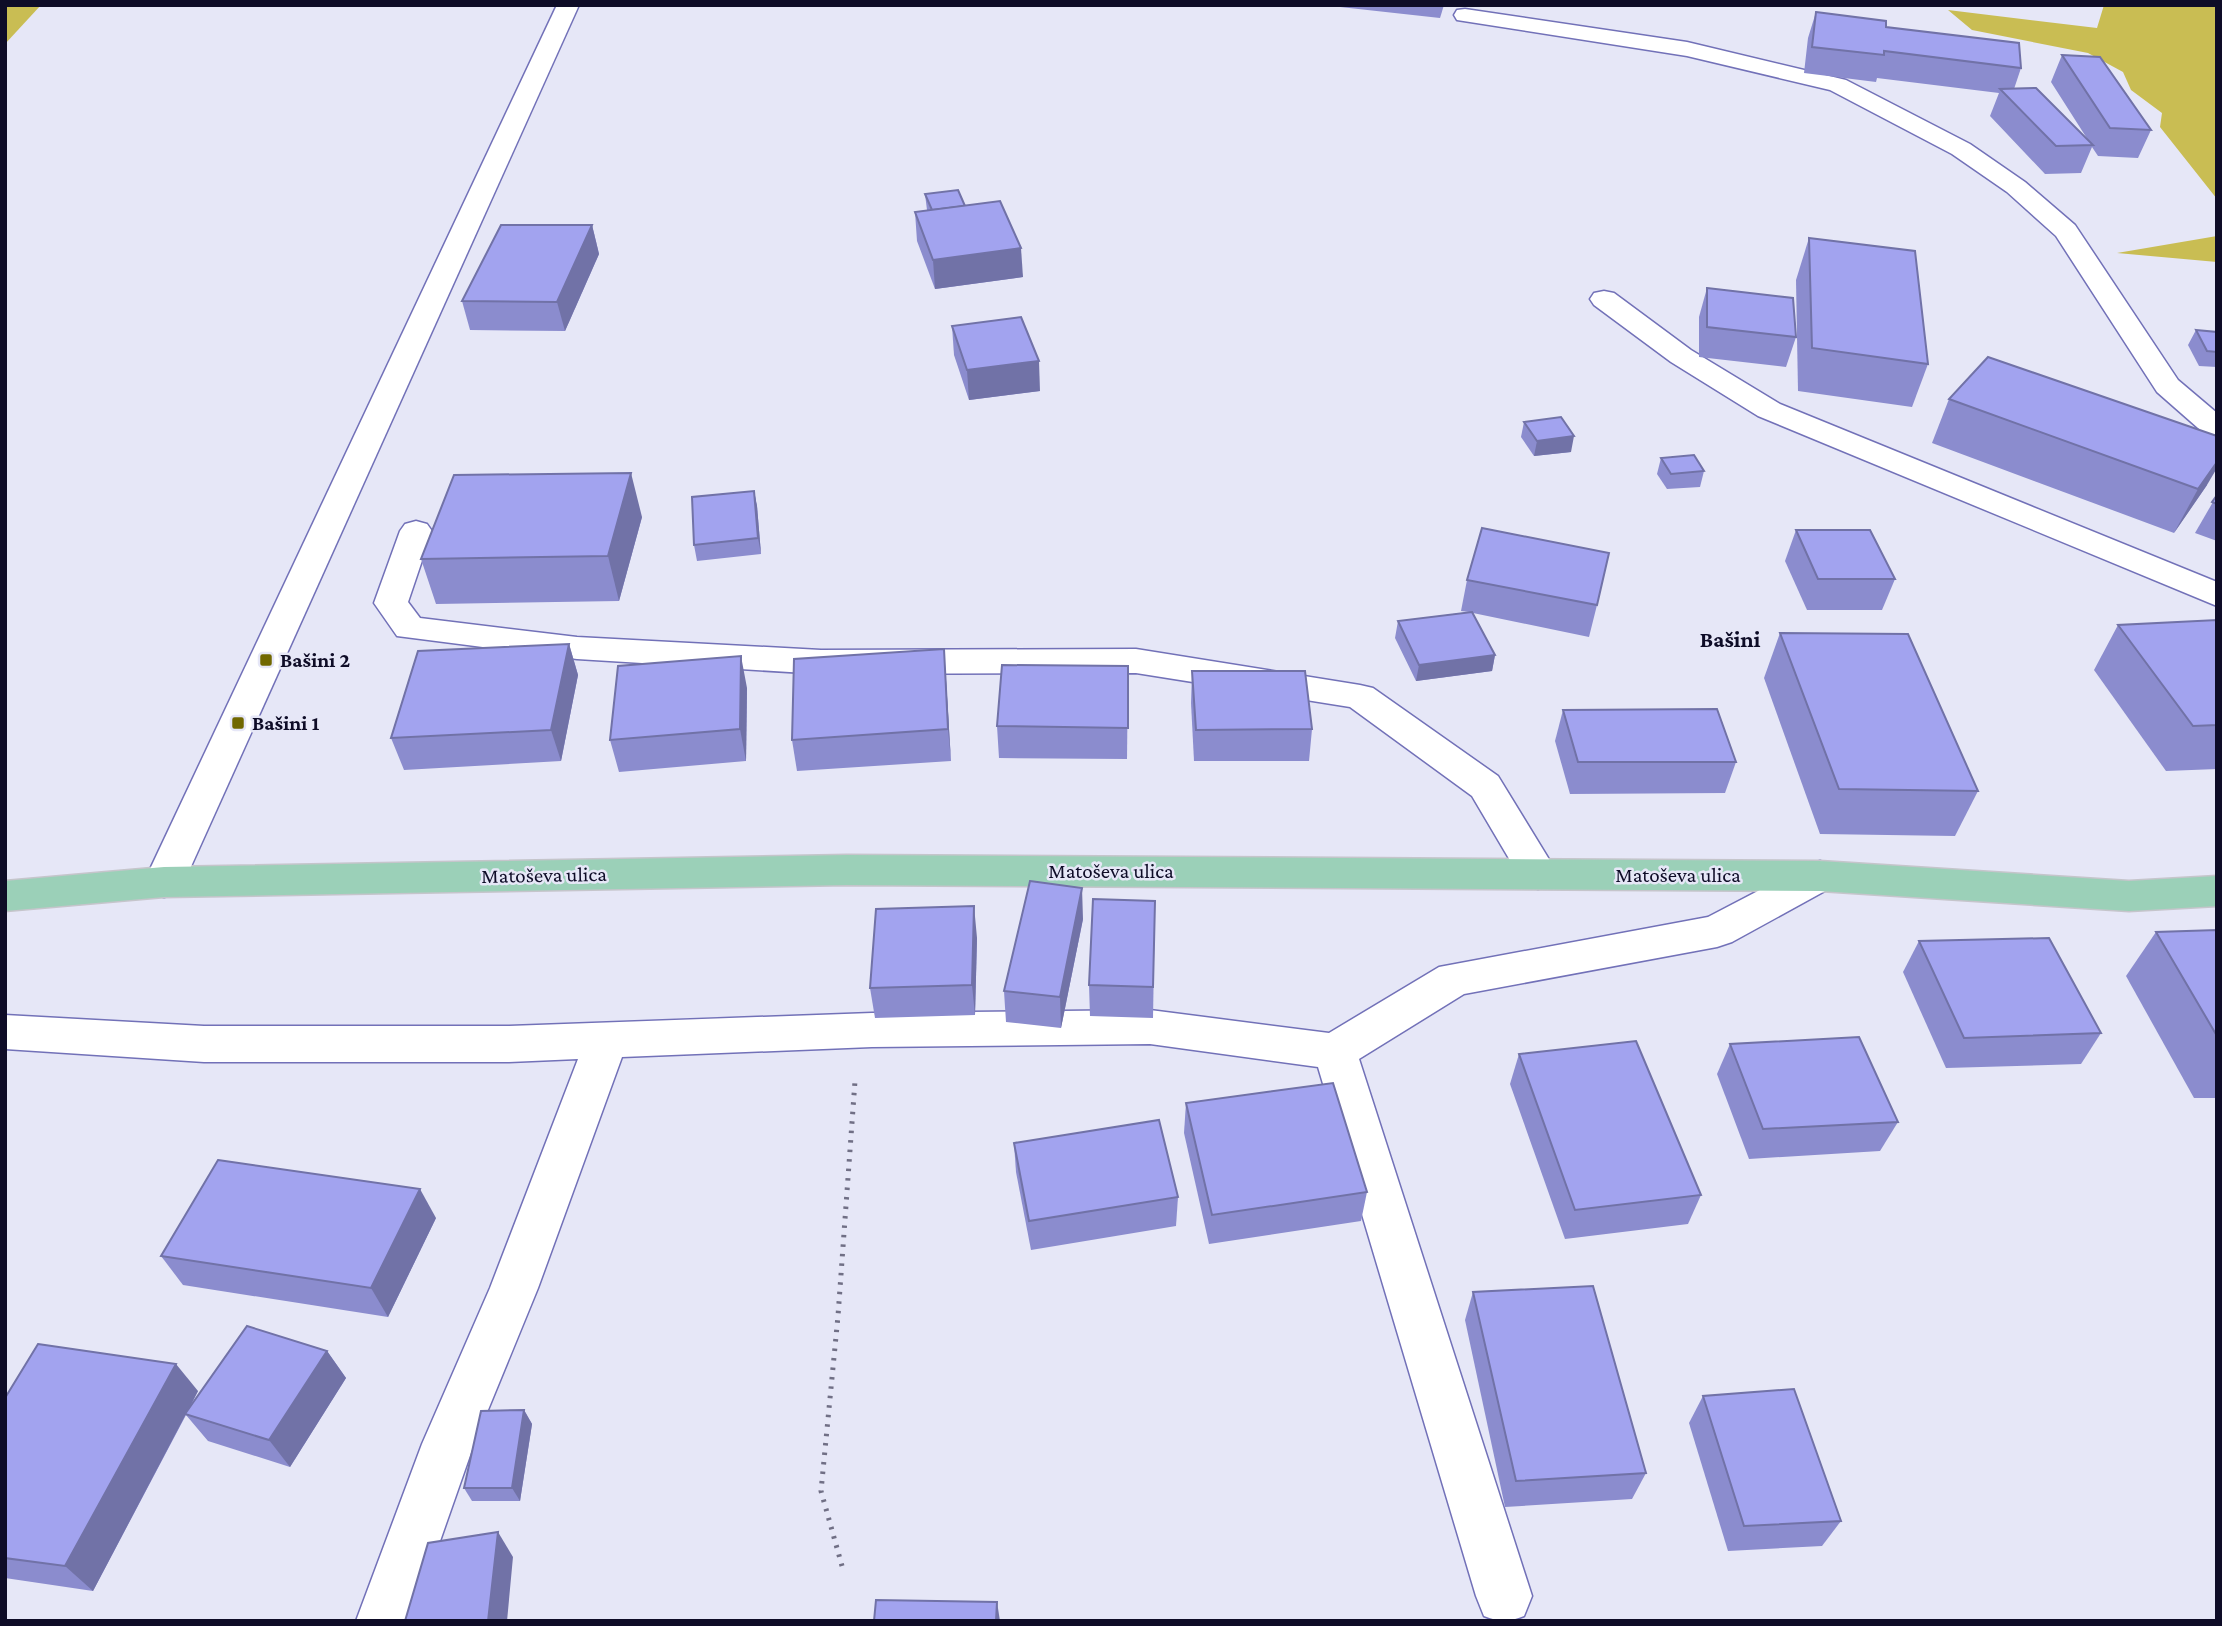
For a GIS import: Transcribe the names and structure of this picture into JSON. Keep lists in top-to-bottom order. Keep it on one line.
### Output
{"streets":{"main road":["Matoševa ulica"]},"districts":["Bašini"],"places":{"transit":["Bašini 2","Bašini 1"]}}
